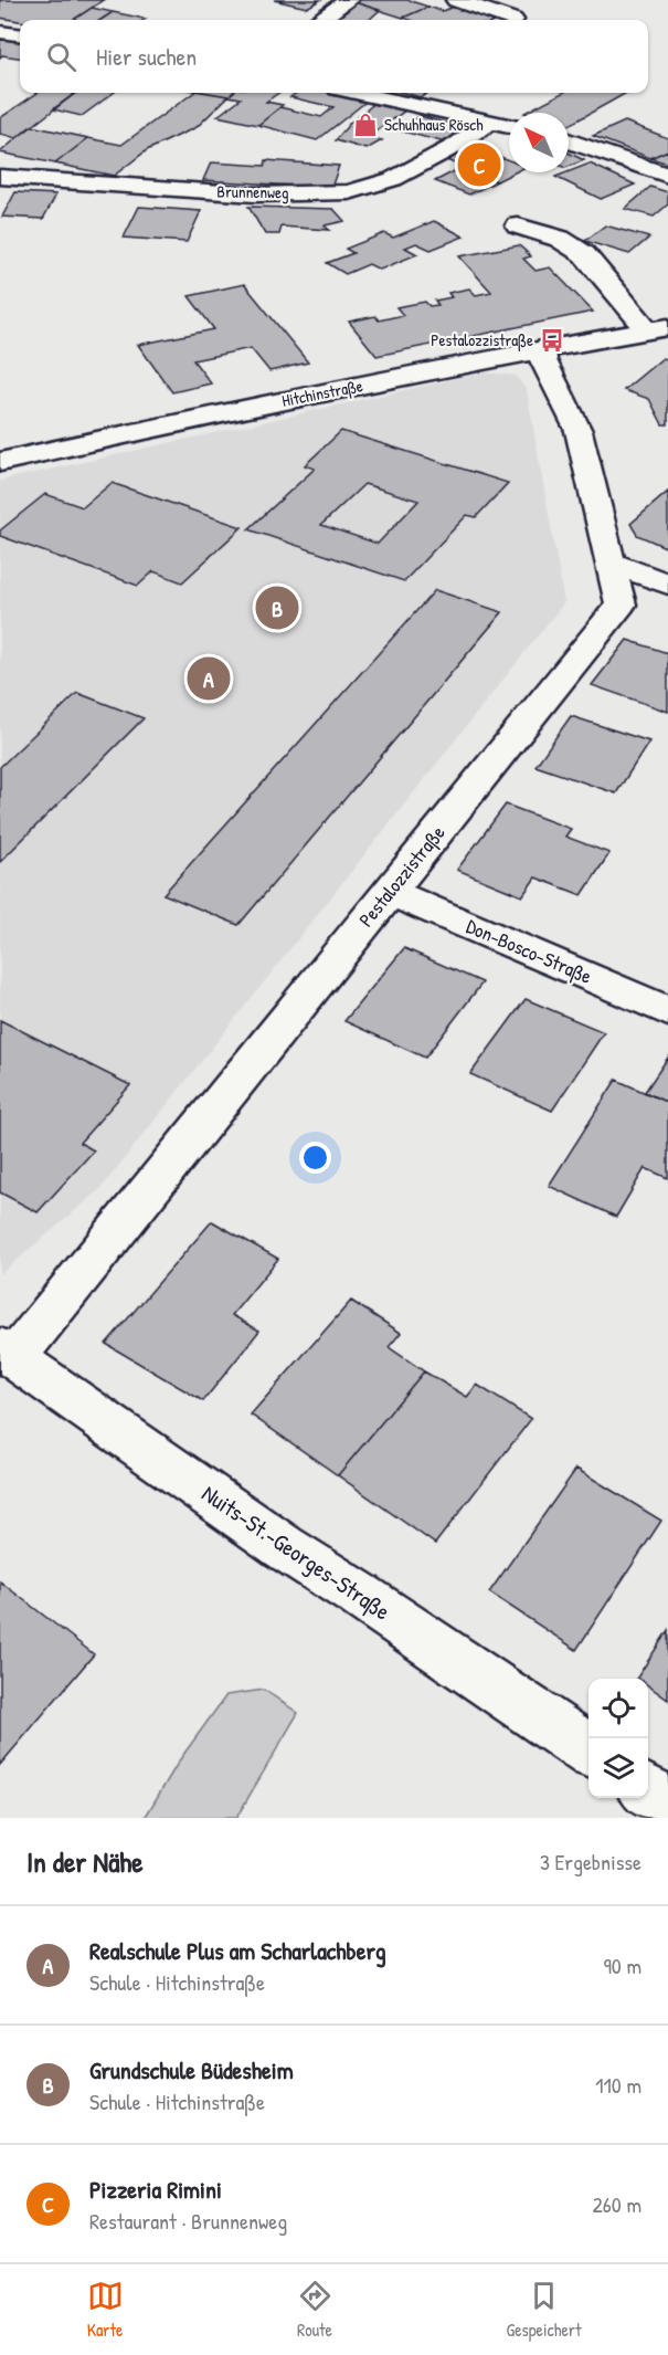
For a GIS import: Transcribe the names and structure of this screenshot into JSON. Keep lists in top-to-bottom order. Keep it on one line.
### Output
{"streets":{"street":["Brunnenweg","Hitchinstraße","Pestalozzistraße","Don-Bosco-Straße","Nuits-St.-Georges-Straße"]},"crossings":[["Hitchinstraße","Pestalozzistraße"],["Pestalozzistraße","Don-Bosco-Straße"],["Pestalozzistraße","Nuits-St.-Georges-Straße"]],"places":{"shop":["Schuhhaus Rösch"],"bus stop":["Pestalozzistraße"]},"north":"top left","page":{"search":"Hier suchen","pins":["C","B","A"],"heading":["In der Nähe","3 Ergebnisse"],"list":[{"mark":"A","name":"Realschule Plus am Scharlachberg","note":"Schule · Hitchinstraße","value":"90 m"},{"mark":"B","name":"Grundschule Büdesheim","note":"Schule · Hitchinstraße","value":"110 m"},{"mark":"C","name":"Pizzeria Rimini","note":"Restaurant · Brunnenweg","value":"260 m"}],"nav":["Karte","Route","Gespeichert"]}}
